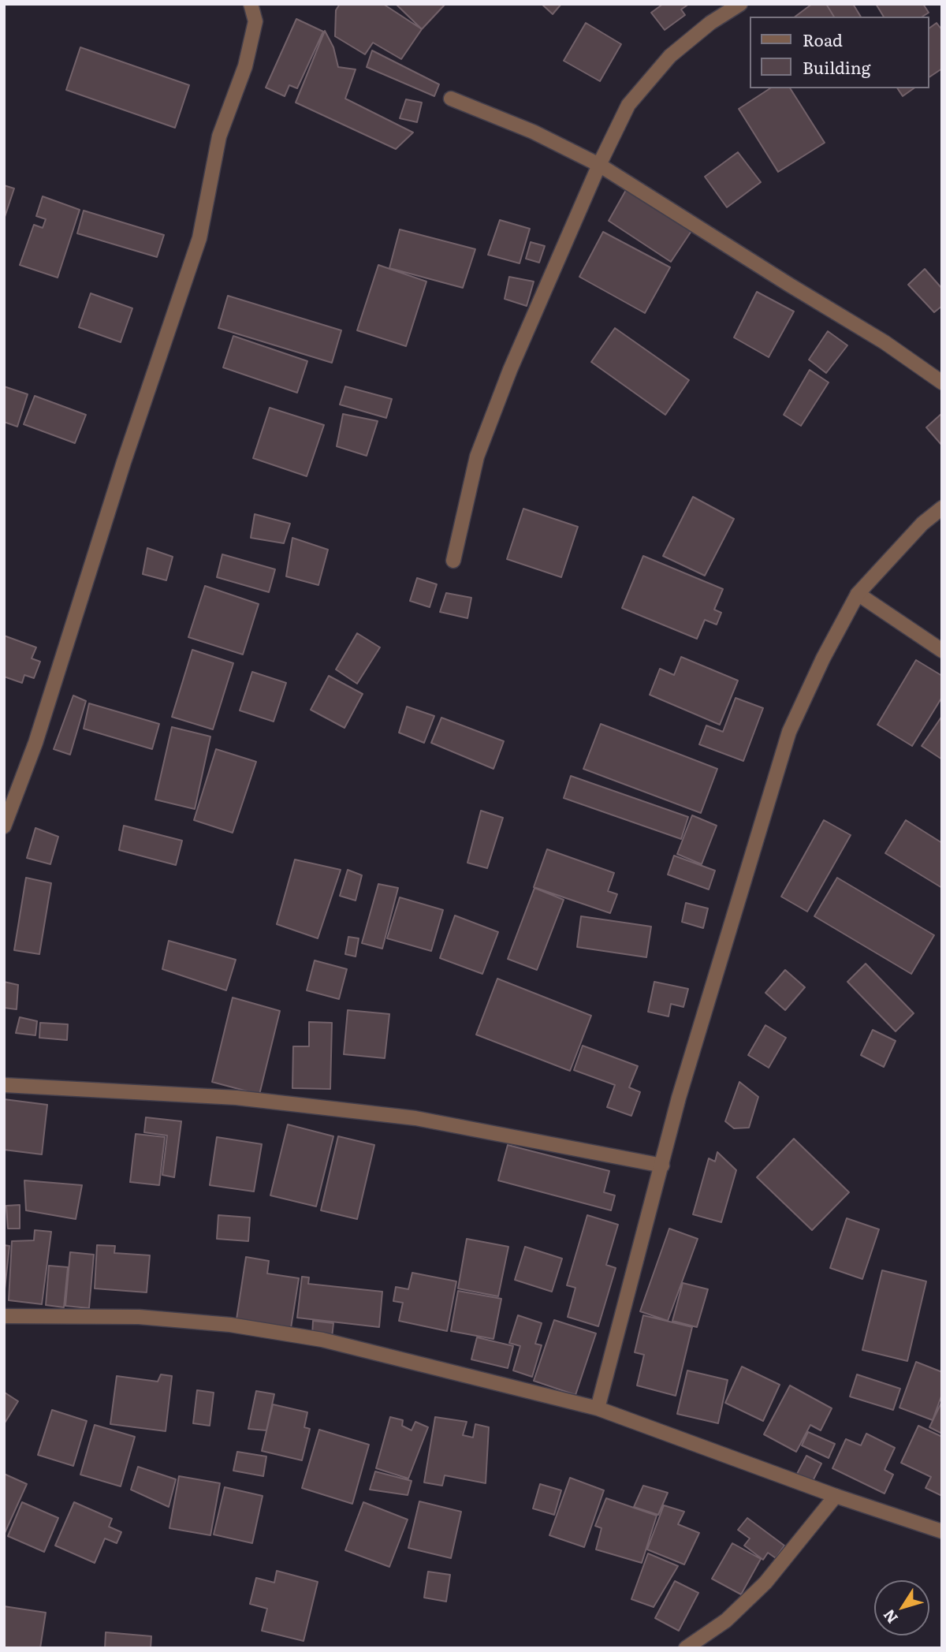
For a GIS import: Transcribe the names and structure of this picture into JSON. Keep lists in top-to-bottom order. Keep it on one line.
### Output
{"legend":["Road","Building"],"north":"bottom left"}
